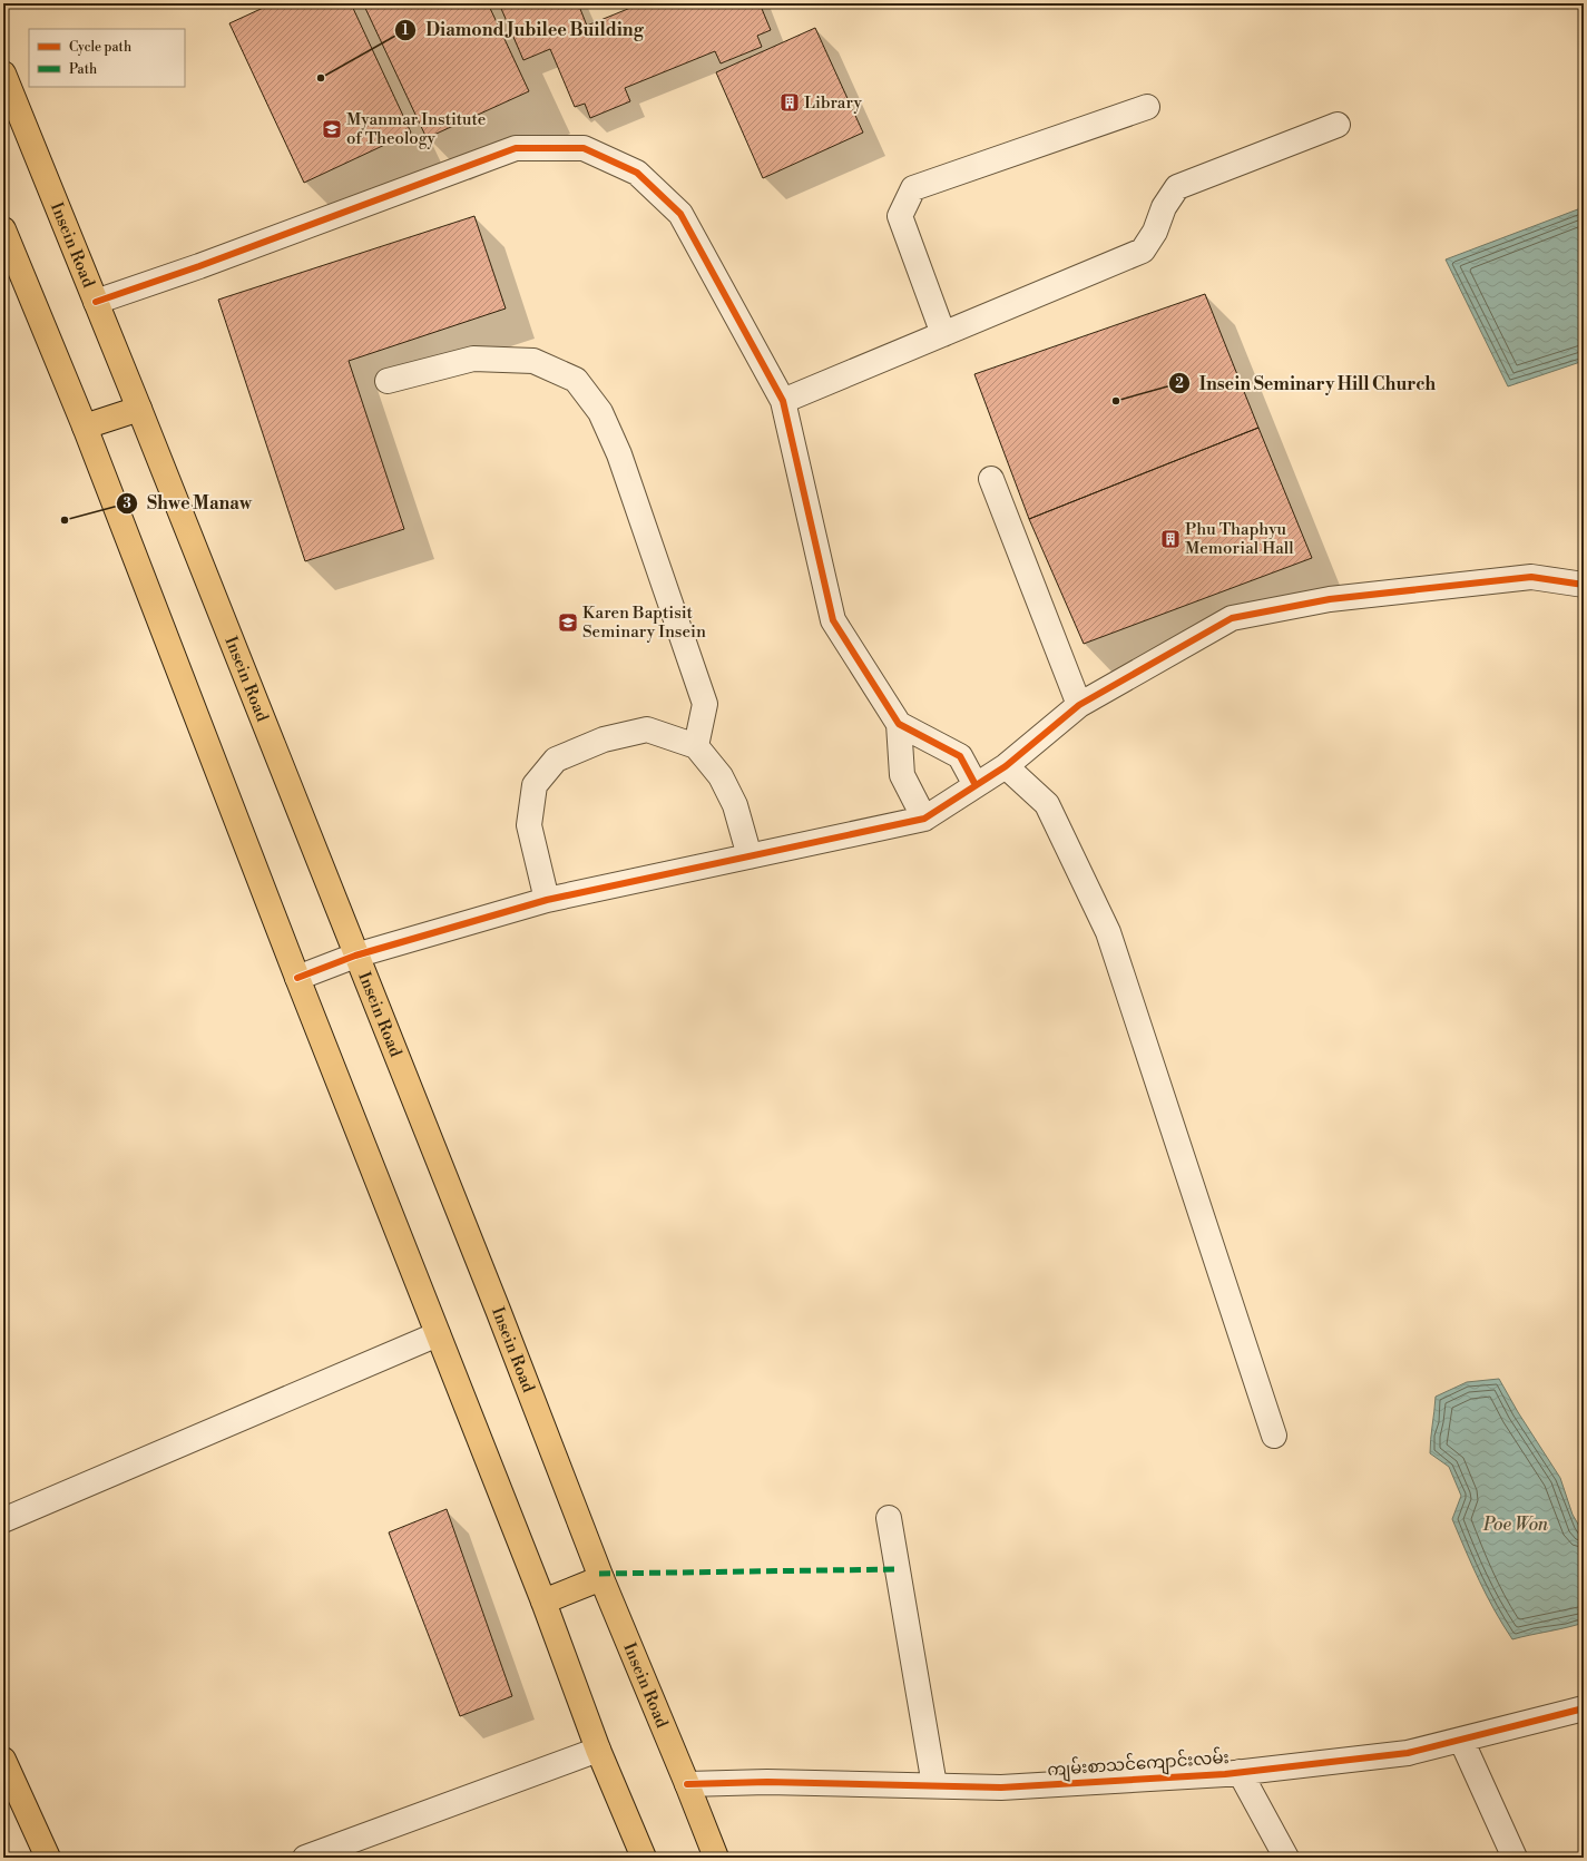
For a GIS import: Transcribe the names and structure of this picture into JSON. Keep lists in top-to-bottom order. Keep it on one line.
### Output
{"streets":{"main road":["Insein Road"],"street":["ကျမ်းစာသင်ကျောင်းလမ်း"]},"crossings":[["Insein Road","ကျမ်းစာသင်ကျောင်းလမ်း"]],"water":["Poe Won"],"places":{"other":["Diamond Jubilee Building","Insein Seminary Hill Church","Shwe Manaw"],"building":["Library","Phu Thaphyu Memorial Hall"],"school or university":["Myanmar Institute of Theology","Karen Baptisit Seminary Insein"]},"legend":["Cycle path","Path"]}
